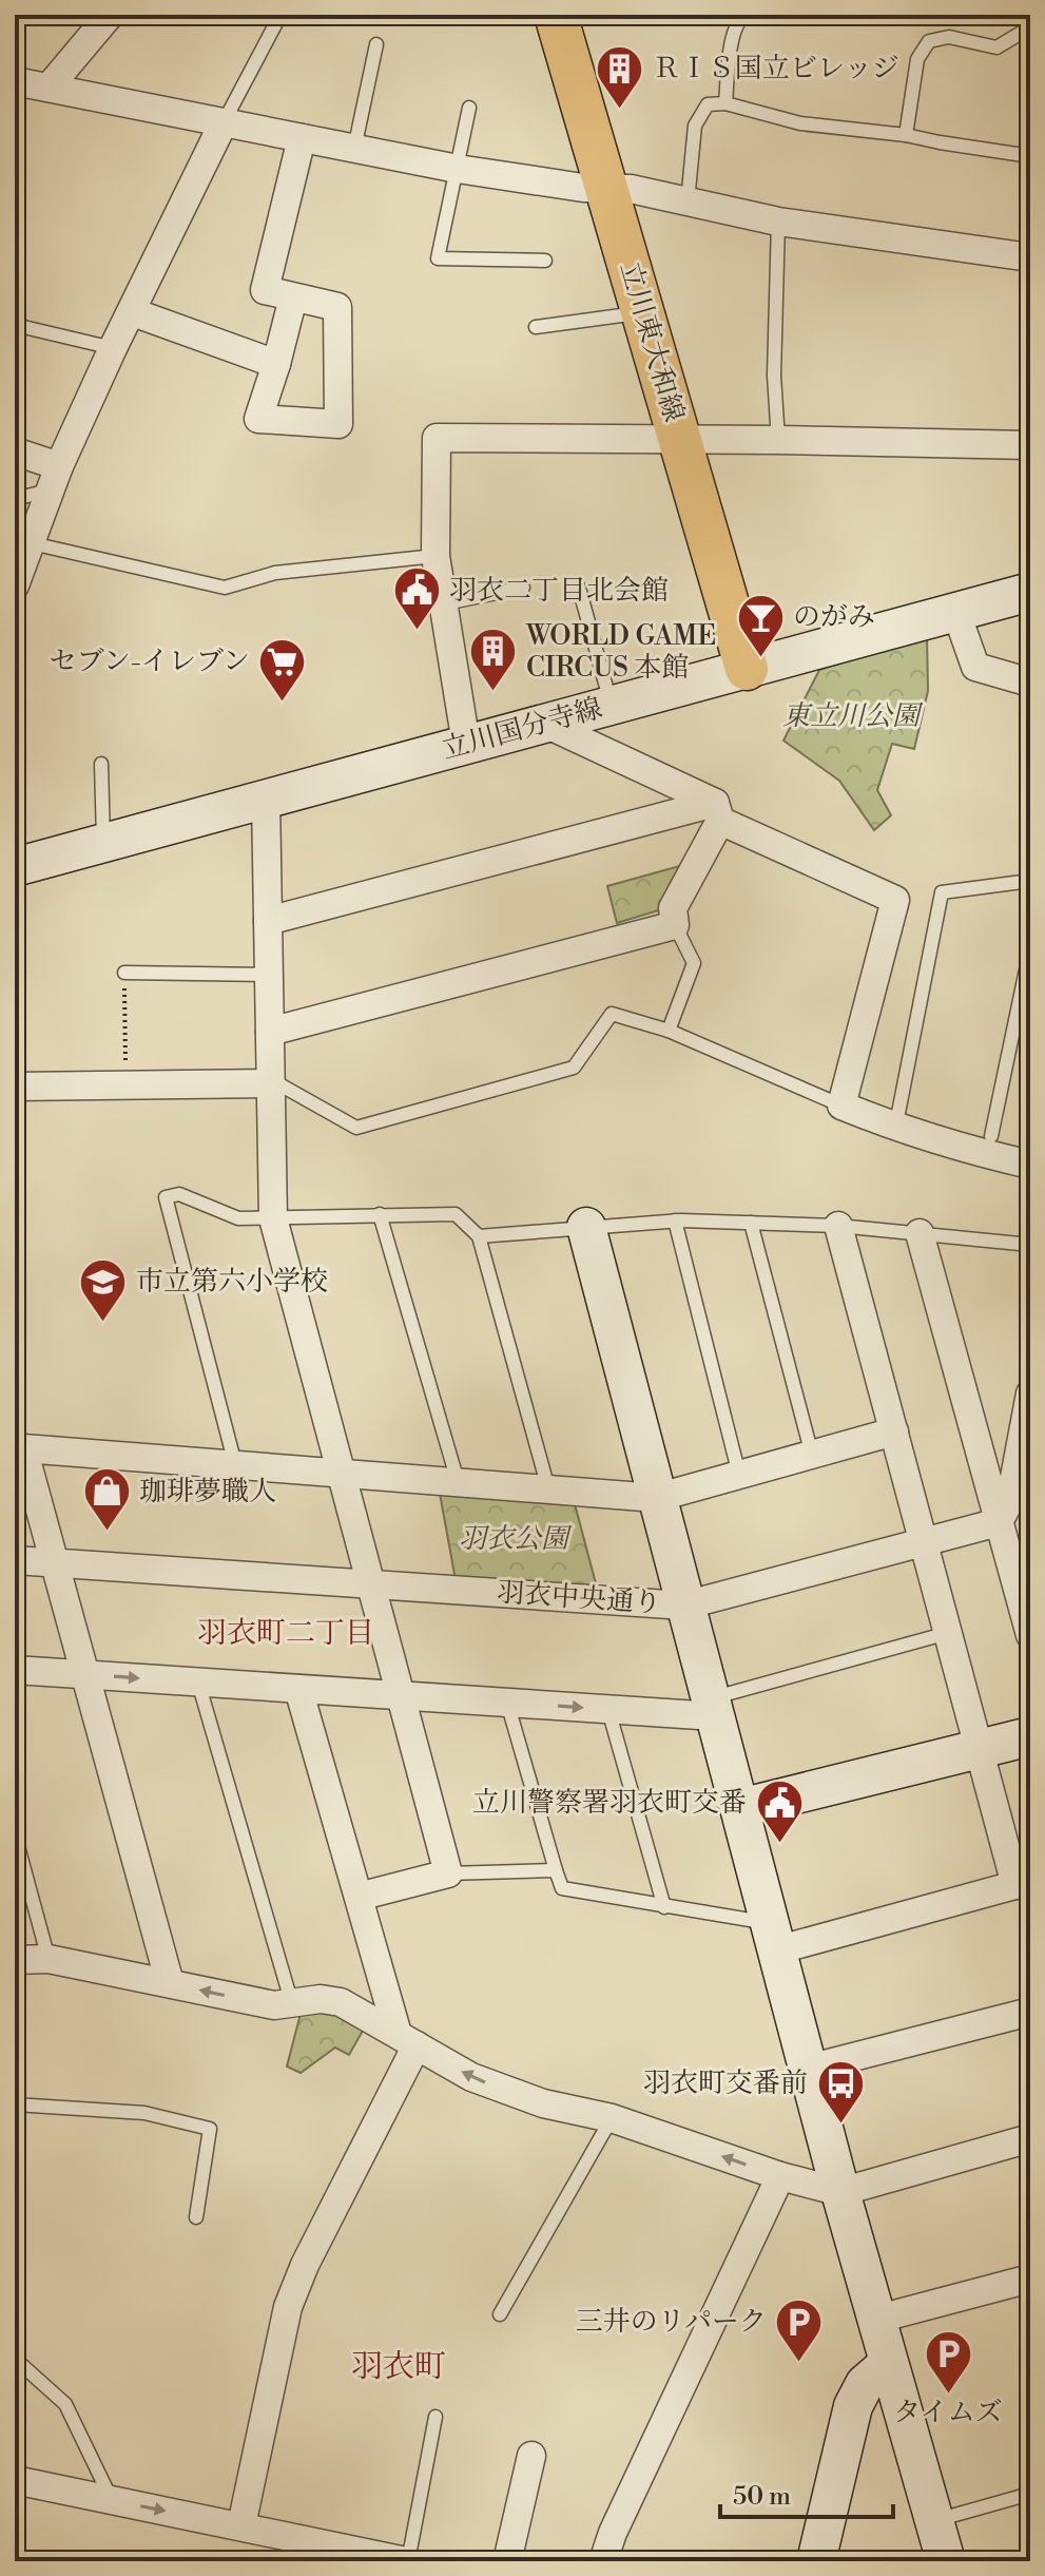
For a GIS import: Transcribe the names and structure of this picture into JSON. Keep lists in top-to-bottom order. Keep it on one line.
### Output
{"streets":{"main road":["立川東大和線"],"street":["立川国分寺線","羽衣中央通り"]},"crossings":[["立川東大和線","立川国分寺線"]],"districts":["羽衣町二丁目","羽衣町"],"parks":["東立川公園","羽衣公園"],"places":{"building":["ＲＩＳ国立ビレッジ","WORLD GAME CIRCUS 本館"],"public building":["羽衣二丁目北会館","立川警察署羽衣町交番"],"bar":["のがみ"],"supermarket":["セブン-イレブン"],"school or university":["市立第六小学校"],"shop":["珈琲夢職人"],"bus stop":["羽衣町交番前"],"parking":["三井のリパーク","タイムズ"]},"scale_bar":"50 m"}
